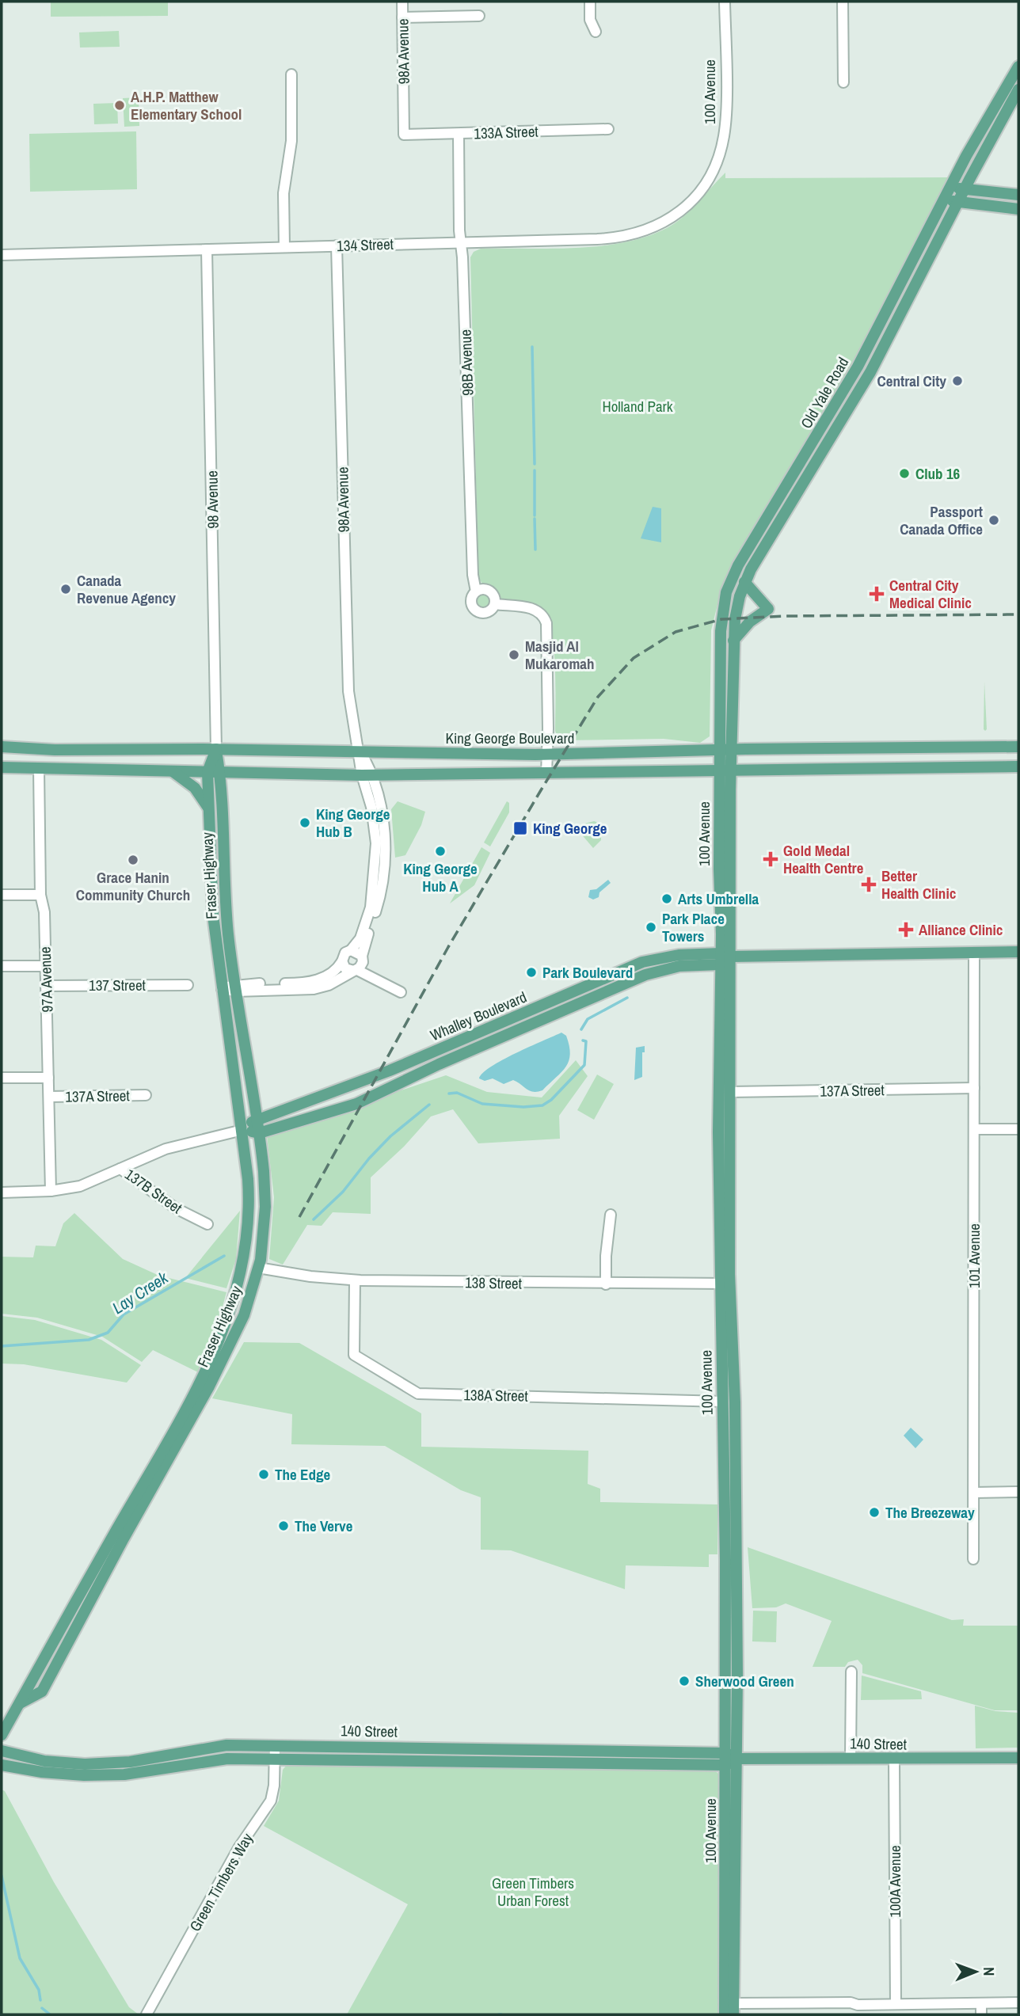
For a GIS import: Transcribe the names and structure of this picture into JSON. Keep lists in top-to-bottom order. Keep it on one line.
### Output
{"streets":{"main road":["100 Avenue","Old Yale Road","King George Boulevard","Fraser Highway","Whalley Boulevard","140 Street"],"street":["98A Avenue","133A Street","134 Street","98B Avenue","98 Avenue","97A Avenue","137 Street","137A Street","137B Street","101 Avenue","138 Street","138A Street","100A Avenue","Green Timbers Way"]},"crossings":[["98A Avenue","133A Street"],["98A Avenue","134 Street"],["98A Avenue","King George Boulevard"],["100 Avenue","134 Street"],["100 Avenue","Old Yale Road"],["100 Avenue","King George Boulevard"],["100 Avenue","Whalley Boulevard"],["100 Avenue","137A Street"],["100 Avenue","138 Street"],["100 Avenue","138A Street"],["100 Avenue","140 Street"],["133A Street","98B Avenue"],["134 Street","98B Avenue"],["134 Street","98 Avenue"],["Old Yale Road","King George Boulevard"],["98 Avenue","King George Boulevard"],["98 Avenue","Fraser Highway"],["King George Boulevard","Fraser Highway"],["Fraser Highway","Whalley Boulevard"],["Fraser Highway","138 Street"],["97A Avenue","137 Street"],["97A Avenue","137A Street"],["97A Avenue","137B Street"],["Whalley Boulevard","137B Street"],["Whalley Boulevard","101 Avenue"],["137A Street","101 Avenue"],["138 Street","138A Street"],["140 Street","100A Avenue"],["140 Street","Green Timbers Way"]],"water":["Lay Creek"],"parks":["Holland Park","Green Timbers Urban Forest"],"places":{"other":["A.H.P. Matthew Elementary School","Central City","Club 16","Passport Canada Office","Canada Revenue Agency","Masjid Al Mukaromah","King George Hub B","King George Hub A","Grace Hanin Community Church","Arts Umbrella","Park Place Towers","Park Boulevard","The Edge","The Breezeway","The Verve","Sherwood Green"],"health":["Central City Medical Clinic","Gold Medal Health Centre","Better Health Clinic","Alliance Clinic"],"transit":["King George"]},"north":"right"}
